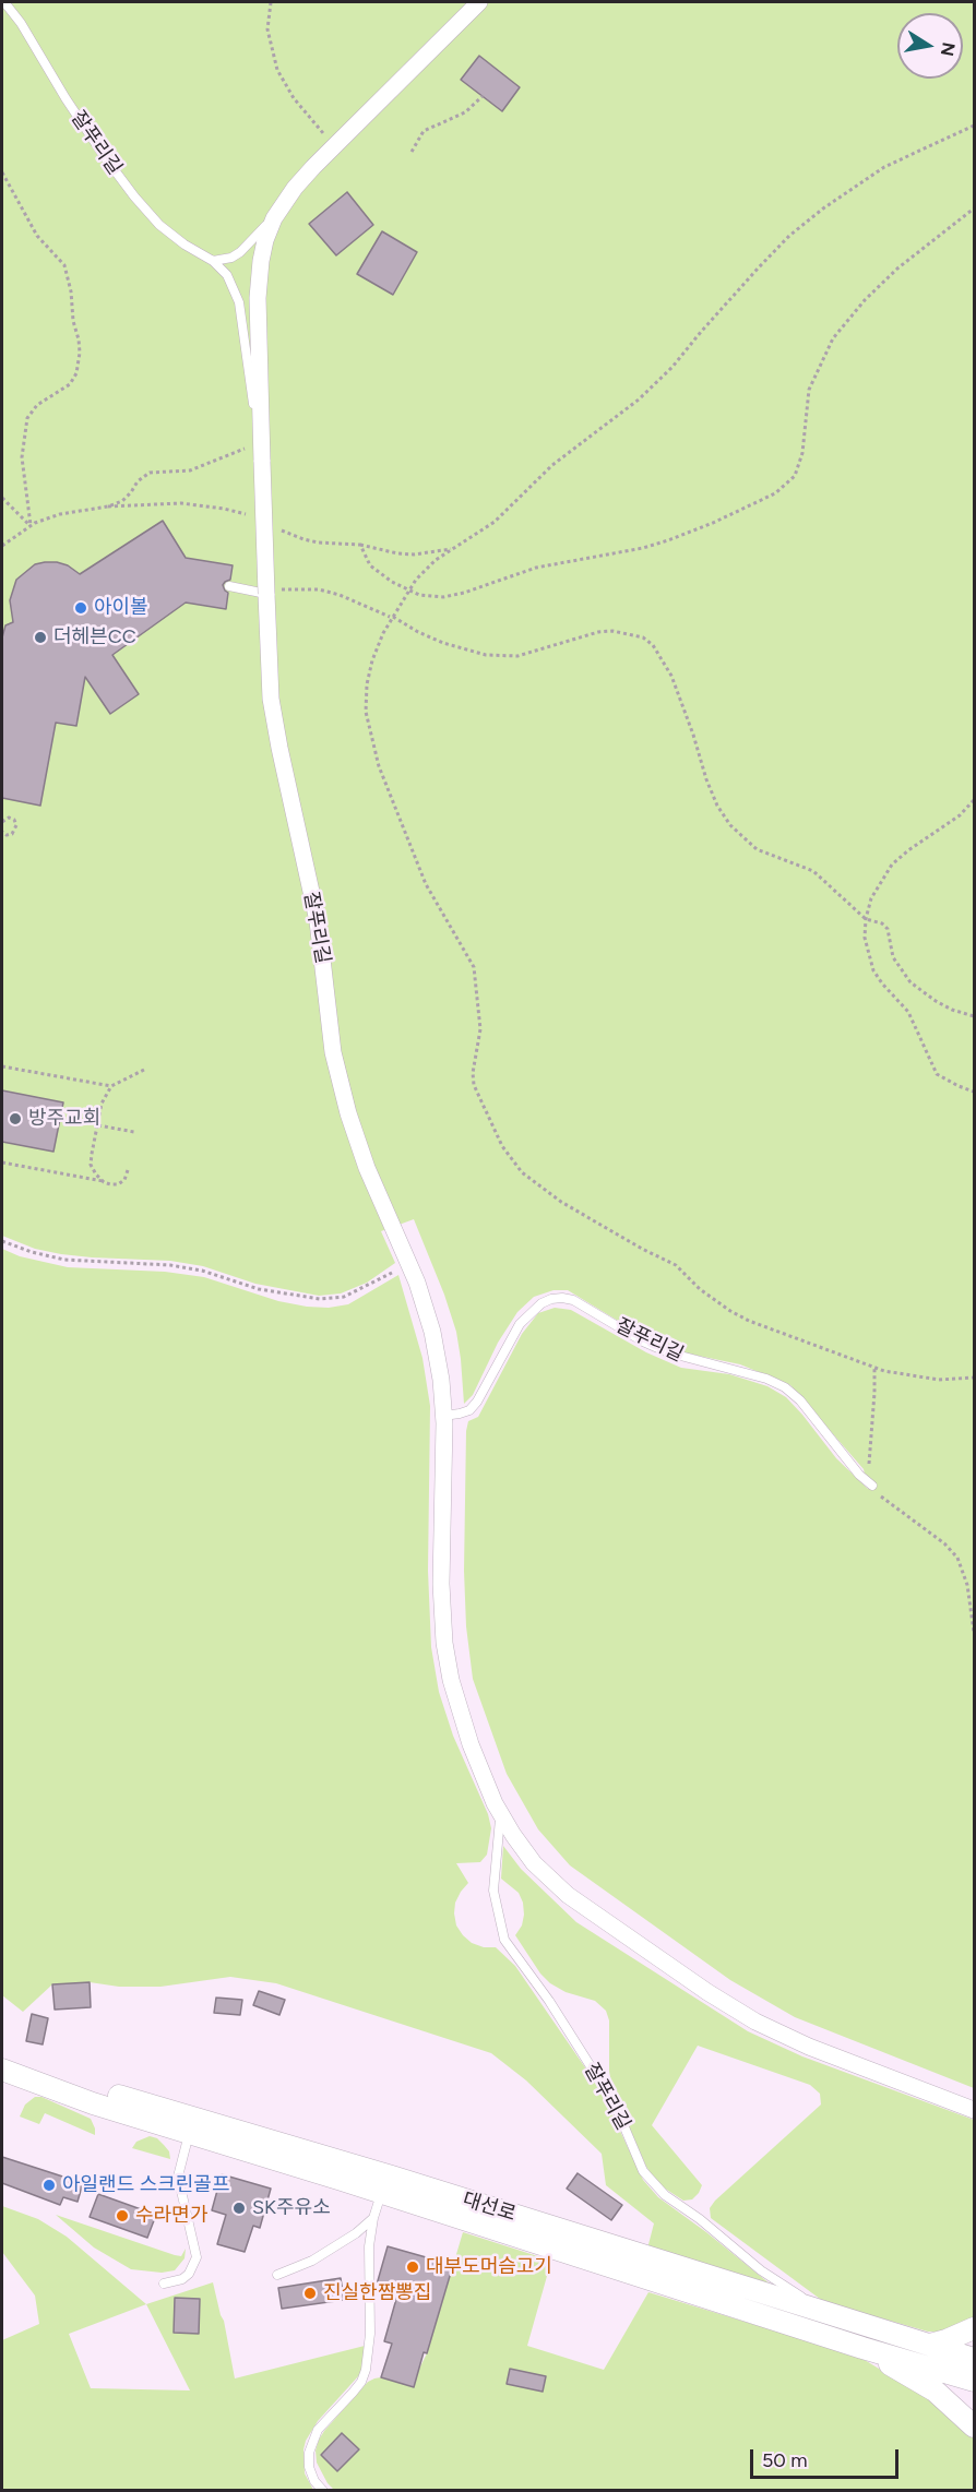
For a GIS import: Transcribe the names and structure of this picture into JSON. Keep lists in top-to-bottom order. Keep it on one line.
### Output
{"streets":{"street":["잘푸리길","대선로"]},"crossings":[["잘푸리길","대선로"]],"places":["아이볼","더헤븐CC","방주교회","아일랜드 스크린골프","SK주유소","수라면가","대부도머슴고기","진실한짬뽕집"],"scale_bar":"50 m","north":"right"}
